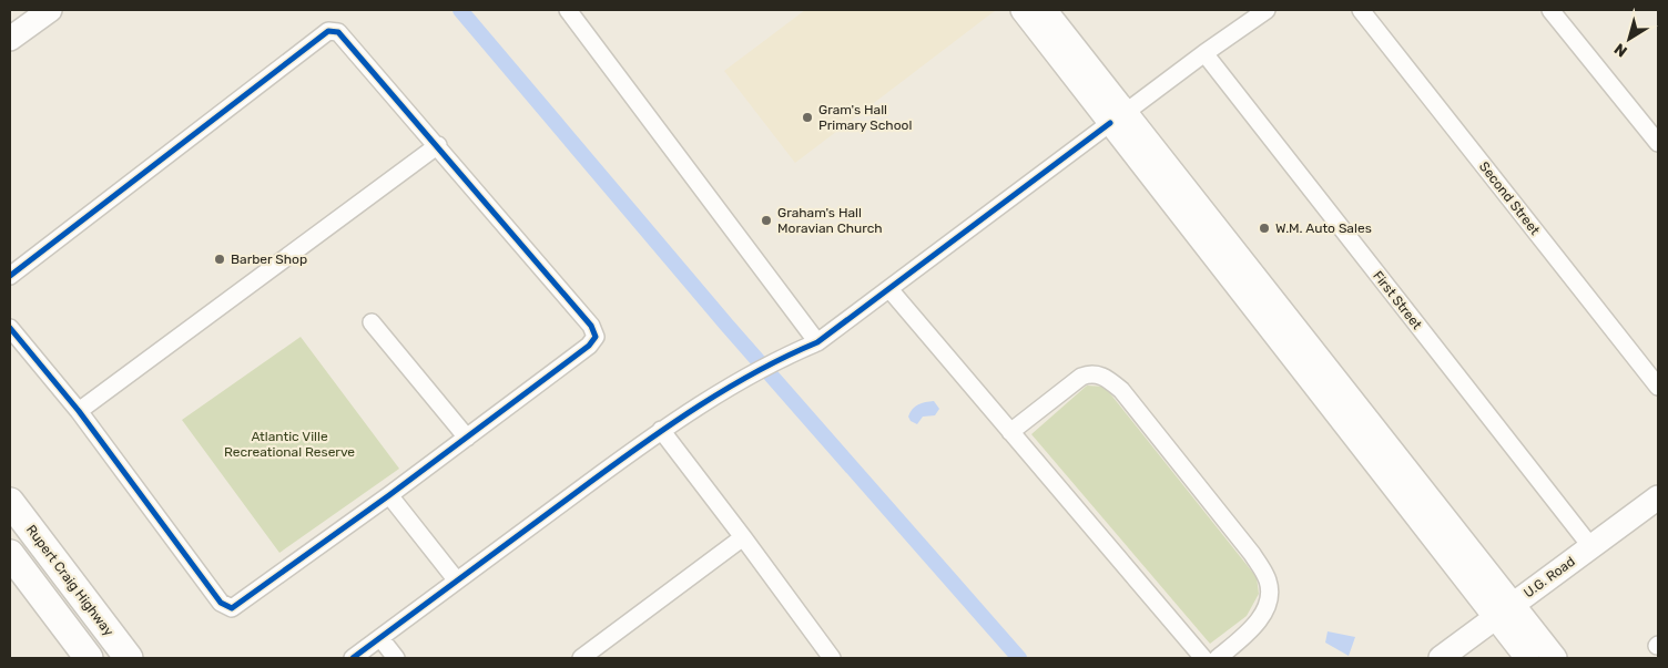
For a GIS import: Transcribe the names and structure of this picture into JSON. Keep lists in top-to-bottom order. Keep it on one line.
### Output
{"streets":{"main road":["U.G. Road","Rupert Craig Highway"],"street":["Second Street","First Street"]},"crossings":[["First Street","U.G. Road"]],"parks":["Atlantic Ville Recreational Reserve"],"places":["Gram's Hall Primary School","Graham's Hall Moravian Church","W.M. Auto Sales","Barber Shop"],"north":"bottom left"}
